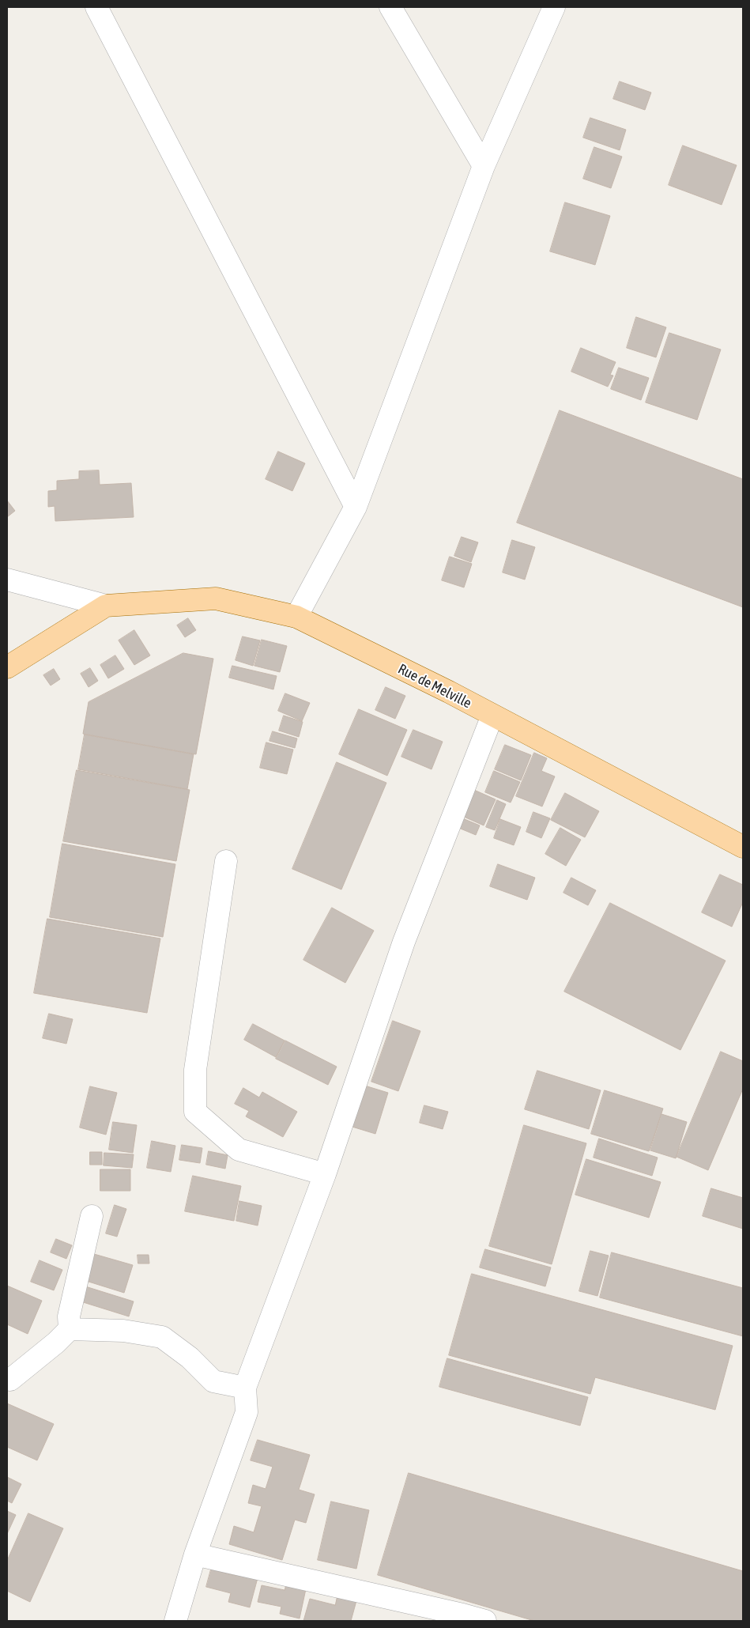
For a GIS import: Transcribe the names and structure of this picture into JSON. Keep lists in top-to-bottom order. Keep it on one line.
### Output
{"streets":{"main road":["Rue de Melville"]}}
